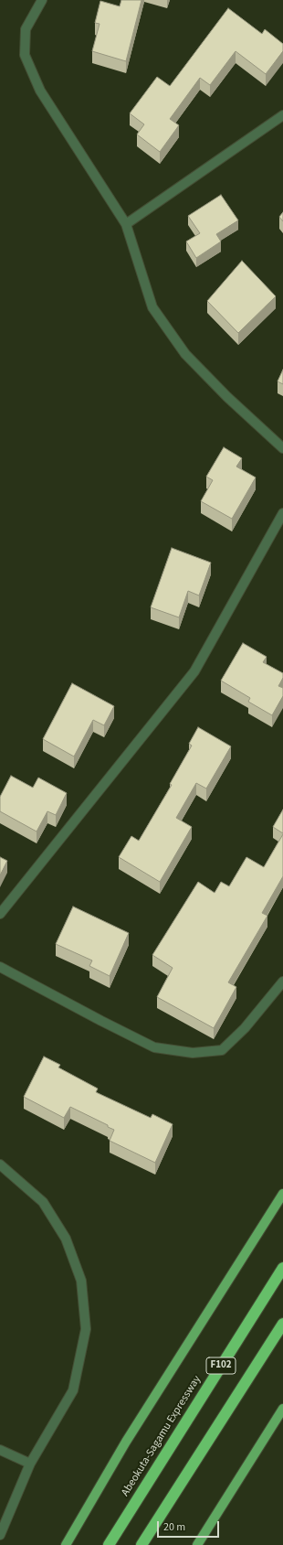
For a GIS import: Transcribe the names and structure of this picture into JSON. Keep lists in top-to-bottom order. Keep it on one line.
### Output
{"streets":{"highway":["F102","Abeokuta-Sagamu Expressway"]},"scale_bar":"20 m"}
